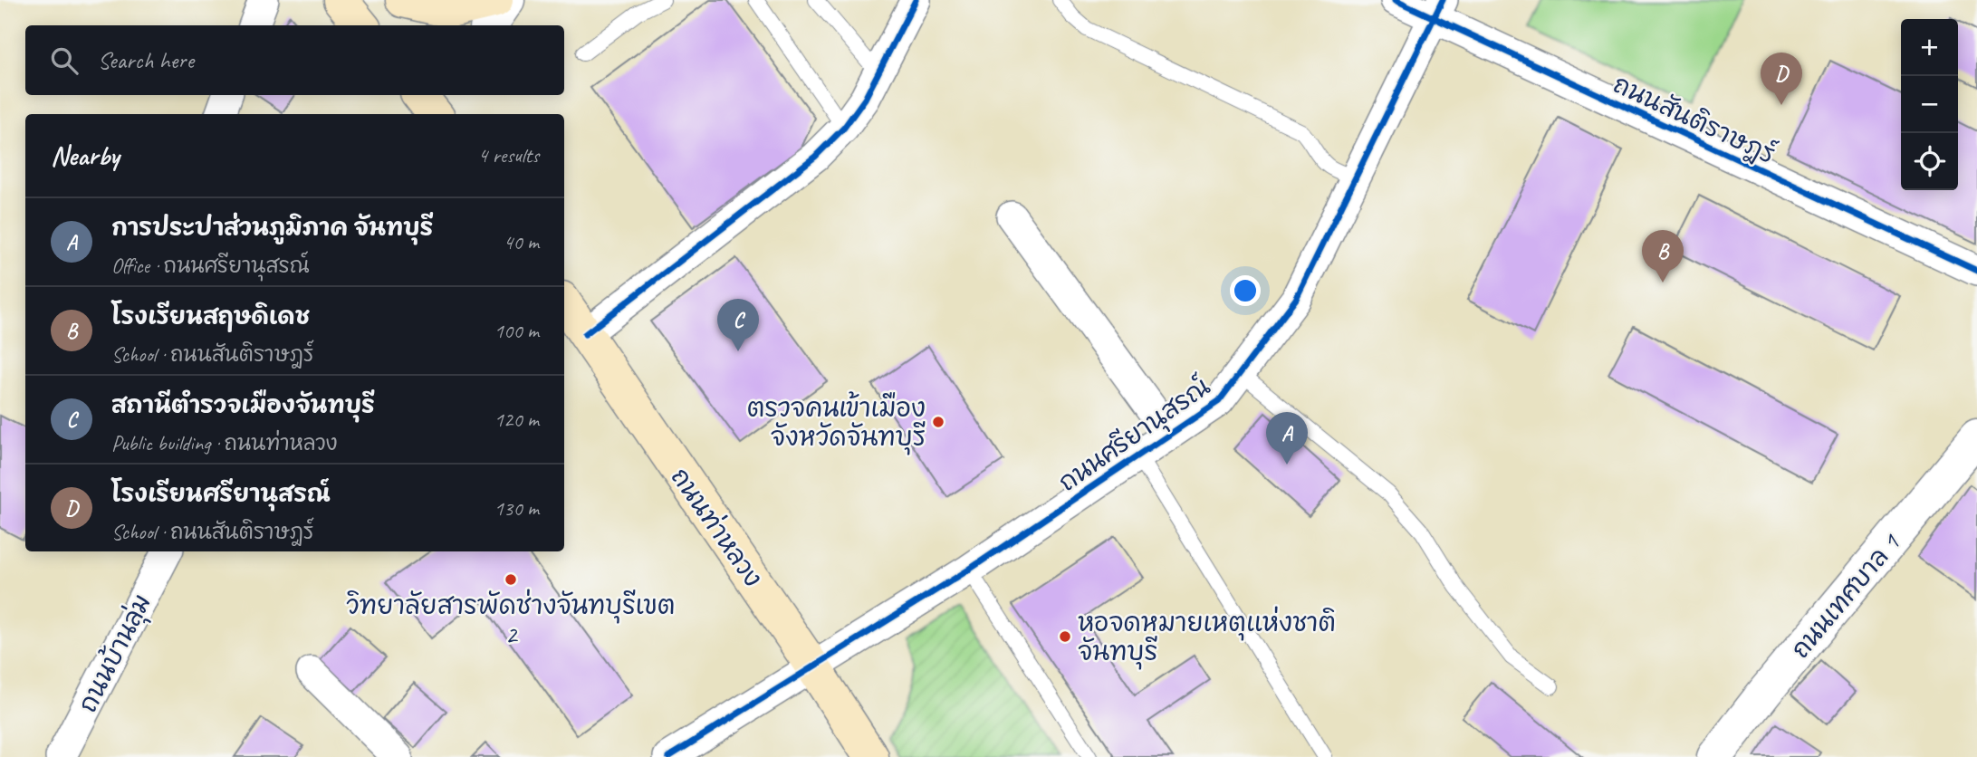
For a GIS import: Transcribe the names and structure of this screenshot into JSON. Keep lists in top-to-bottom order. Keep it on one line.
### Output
{"streets":{"main road":["ถนนท่าหลวง"],"street":["ถนนสันติราษฎร์","ถนนศรียานุสรณ์","ถนนเทศบาล 1","ถนนบ้านลุ่ม"]},"crossings":[["ถนนสันติราษฎร์","ถนนศรียานุสรณ์"],["ถนนศรียานุสรณ์","ถนนท่าหลวง"]],"places":["ตรวจคนเข้าเมือง จังหวัดจันทบุรี","วิทยาลัยสารพัดช่างจันทบุรีเขต 2","หอจดหมายเหตุแห่งชาติ จันทบุรี"],"page":{"map_buttons":["+","−"],"search":"Search here","pins":["D","B","C","A"],"heading":["Nearby","4 results"],"list":[{"mark":"A","name":"การประปาส่วนภูมิภาค จันทบุรี","note":"Office · ถนนศรียานุสรณ์","value":"40 m"},{"mark":"B","name":"โรงเรียนสฤษดิเดช","note":"School · ถนนสันติราษฎร์","value":"100 m"},{"mark":"C","name":"สถานีตำรวจเมืองจันทบุรี","note":"Public building · ถนนท่าหลวง","value":"120 m"},{"mark":"D","name":"โรงเรียนศรียานุสรณ์","note":"School · ถนนสันติราษฎร์","value":"130 m"}]}}
